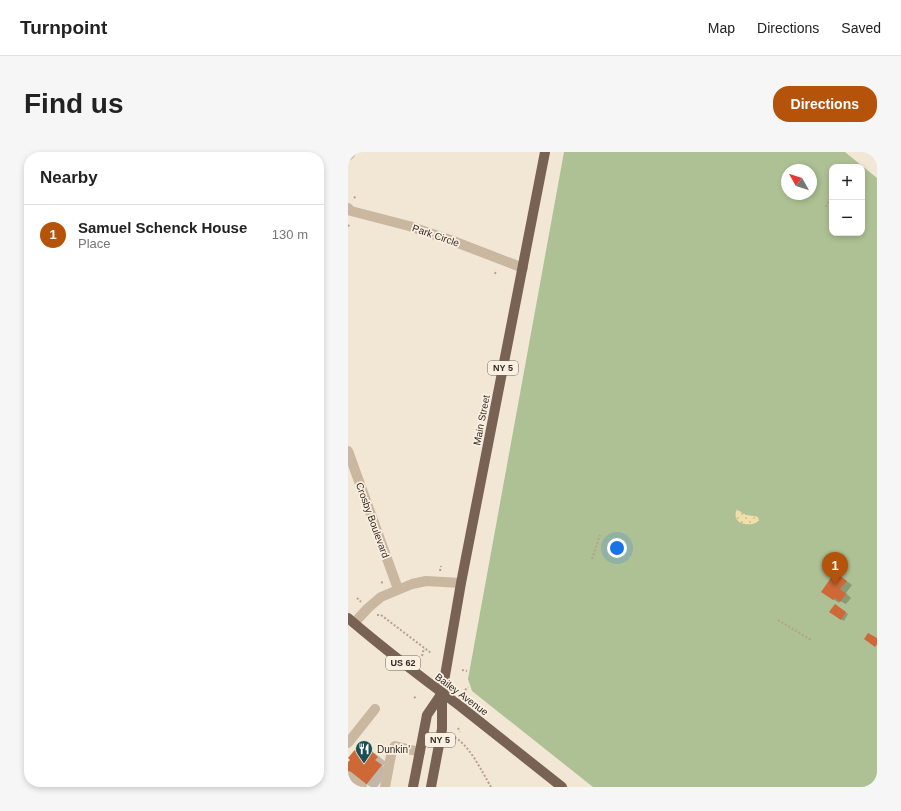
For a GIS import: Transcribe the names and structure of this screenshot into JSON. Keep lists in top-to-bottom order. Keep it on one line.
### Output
{"streets":{"main road":["NY 5","Main Street","US 62","Bailey Avenue"],"street":["Park Circle","Crosby Boulevard"]},"crossings":[["Park Circle","Main Street"],["Main Street","Bailey Avenue"]],"places":{"restaurant":["Dunkin'"]},"north":"top left","page":{"header":"Turnpoint","nav":["Map","Directions","Saved"],"buttons":"Directions","title":"Find us","heading":"Nearby","map_buttons":["+","−"],"list":[{"mark":"1","name":"Samuel Schenck House","note":"Place","value":"130 m"}],"pins":"1"}}
